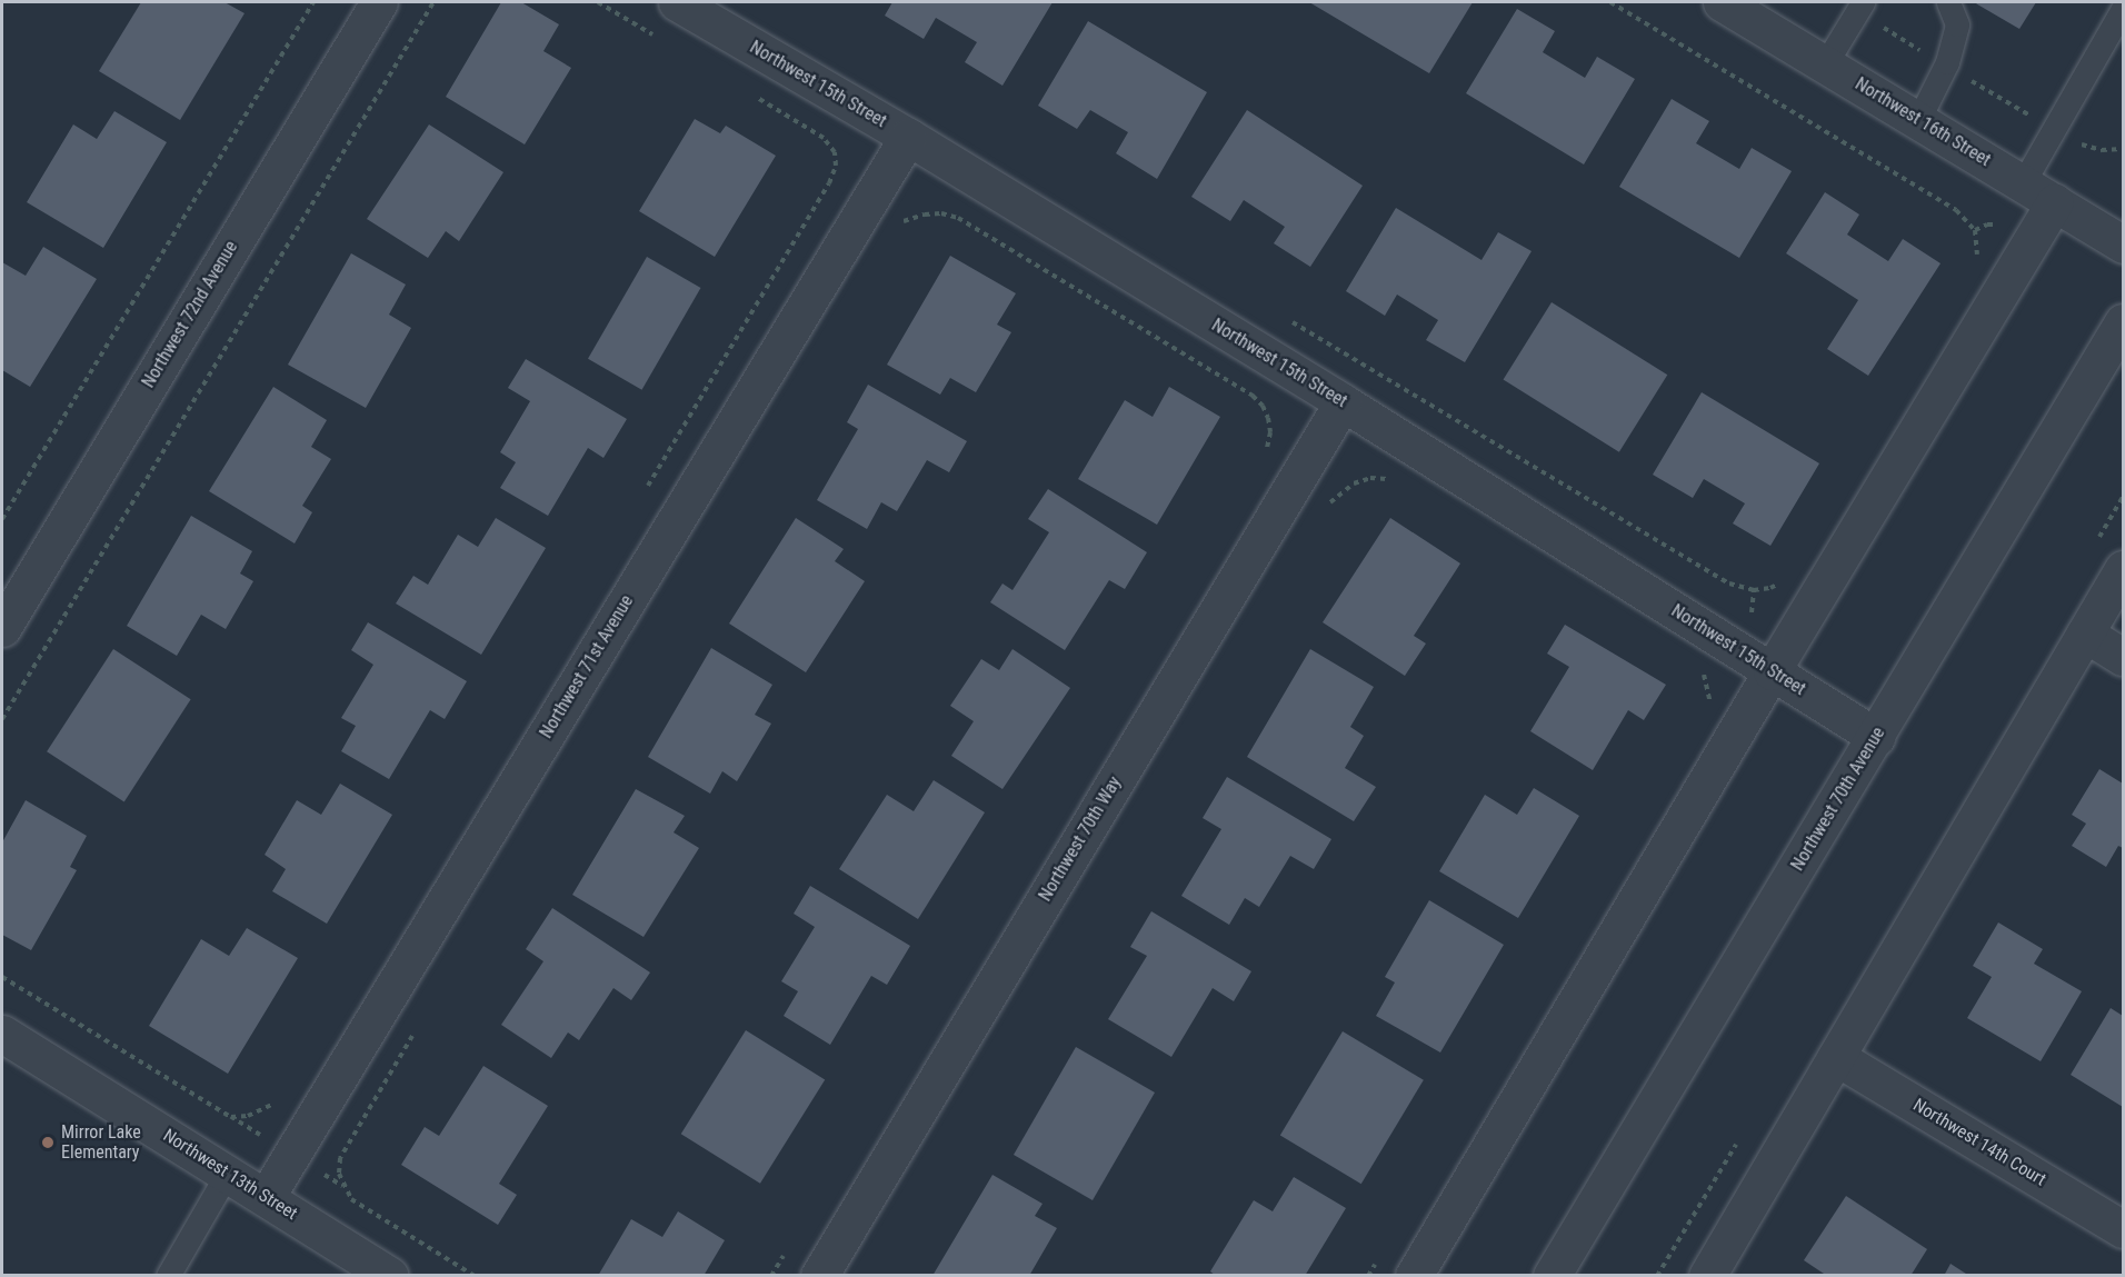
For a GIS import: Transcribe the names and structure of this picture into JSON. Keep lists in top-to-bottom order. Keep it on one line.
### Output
{"streets":{"street":["Northwest 15th Street","Northwest 16th Street","Northwest 72nd Avenue","Northwest 71st Avenue","Northwest 70th Avenue","Northwest 70th Way","Northwest 14th Court","Northwest 13th Street"]},"crossings":[["Northwest 15th Street","Northwest 71st Avenue"],["Northwest 15th Street","Northwest 70th Avenue"],["Northwest 15th Street","Northwest 70th Way"],["Northwest 71st Avenue","Northwest 13th Street"]],"places":["Mirror Lake Elementary"]}
